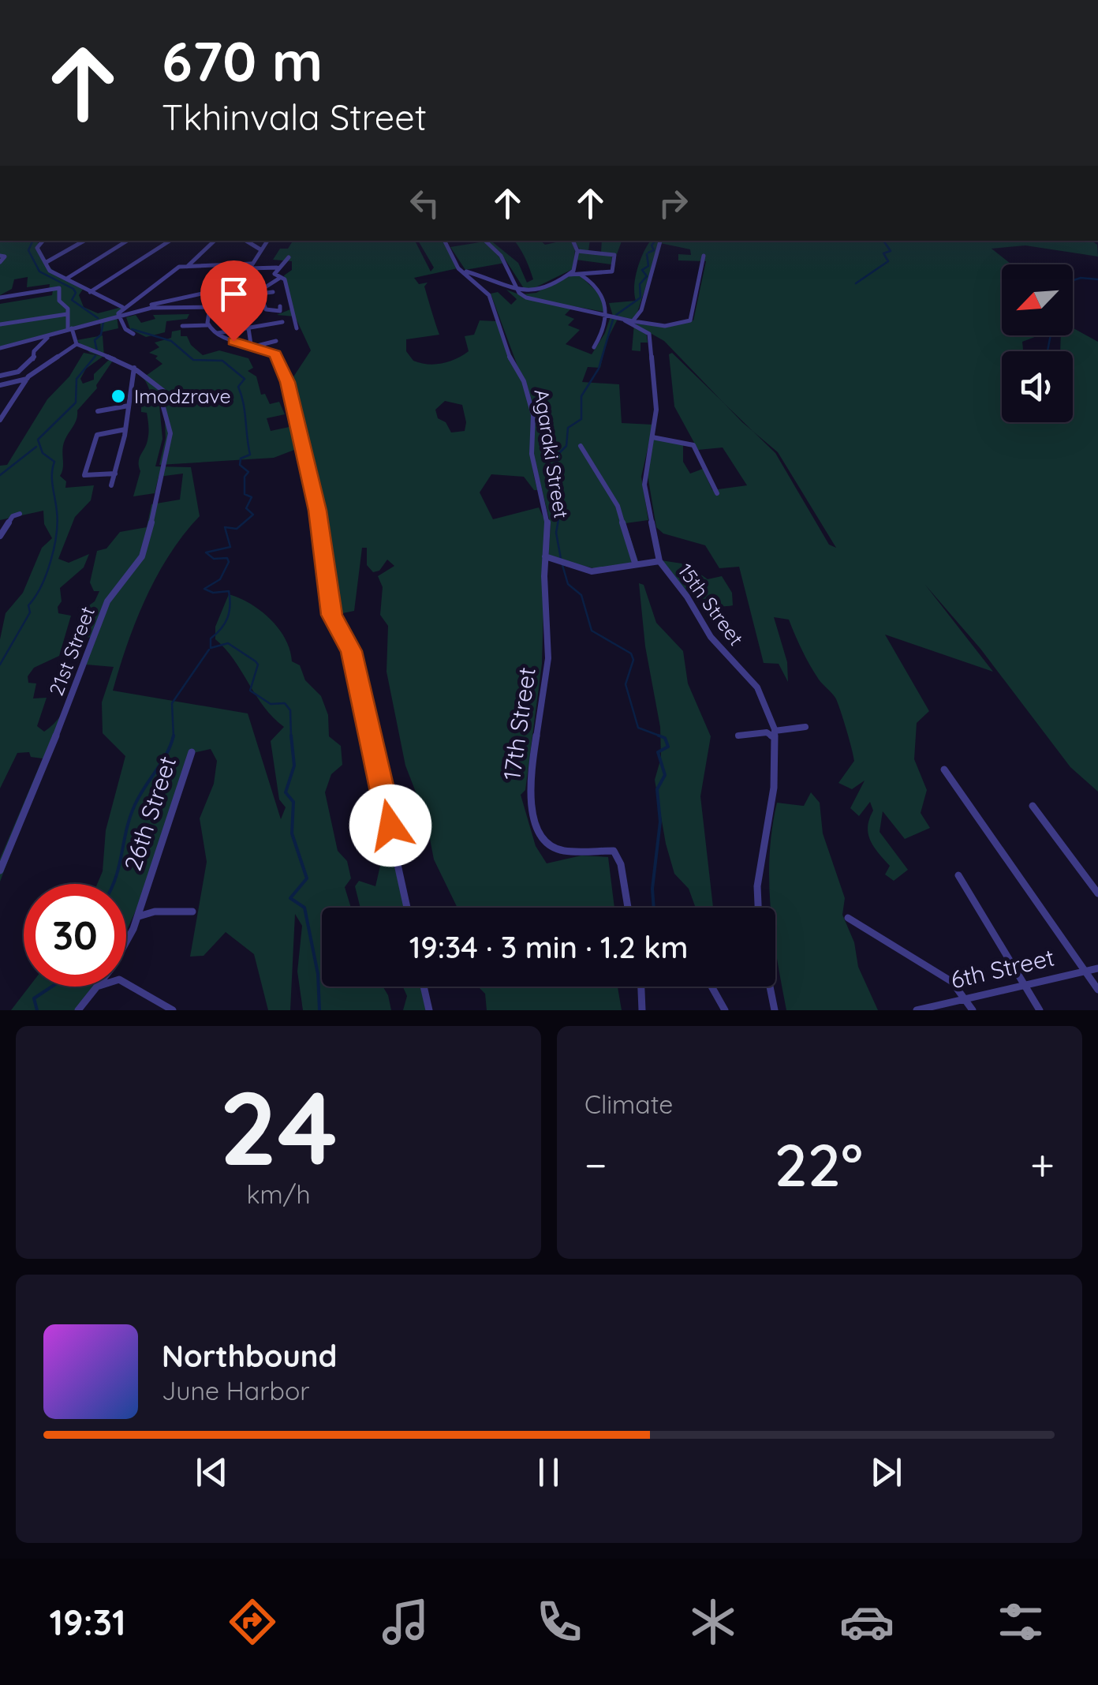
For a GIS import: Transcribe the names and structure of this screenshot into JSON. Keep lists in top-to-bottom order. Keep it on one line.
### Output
{"streets":{"street":["Agaraki Street","15th Street","21st Street","17th Street","26th Street","6th Street"]},"crossings":[["Agaraki Street","17th Street"]],"places":["Imodzrave"],"north":"bottom left","page":{"turn":["670 m","Tkhinvala Street"],"limit":"30","trip":"19:34 · 3 min · 1.2 km","tile":[["24","km/h"],"Climate"],"heat":["−","22°","+"],"song":["Northbound","June Harbor"],"tabs":"19:31"}}
